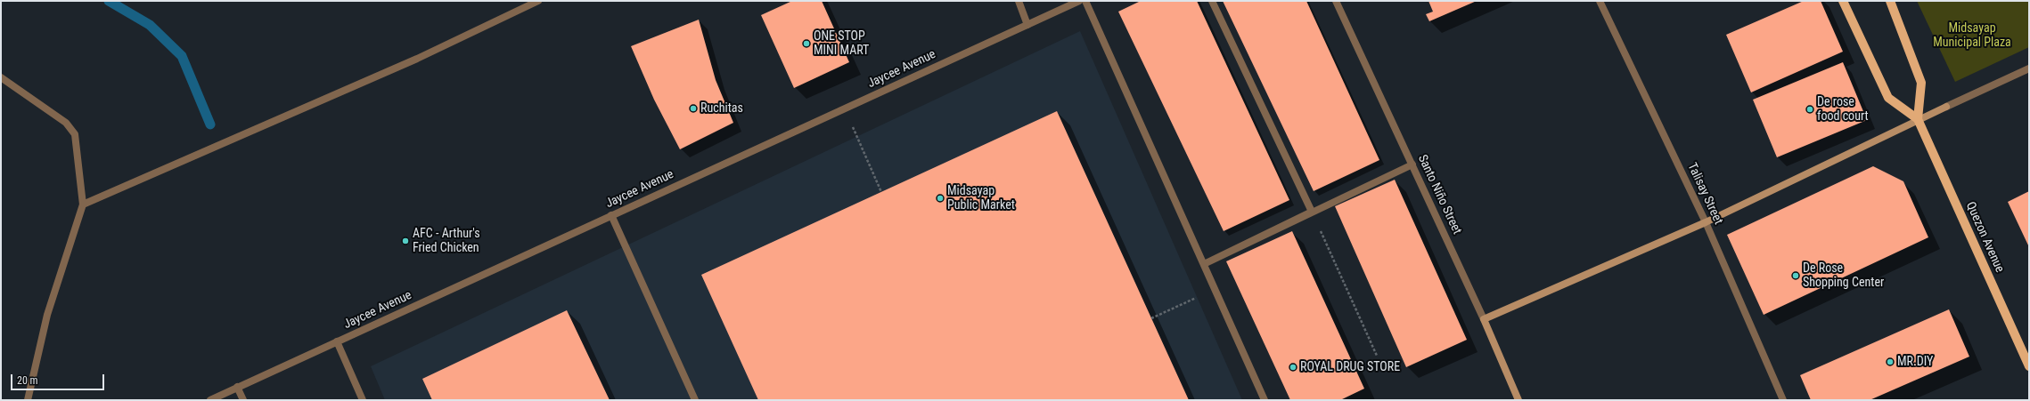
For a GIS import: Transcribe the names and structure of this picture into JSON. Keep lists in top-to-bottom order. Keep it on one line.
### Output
{"streets":{"main road":["Santo Niño Street","Quezon Avenue"],"street":["Jaycee Avenue","Talisay Street"]},"parks":["Midsayap Municipal Plaza"],"places":["ONE STOP MINI MART","Ruchitas","De rose food court","Midsayap Public Market","AFC - Arthur's Fried Chicken","De Rose Shopping Center","MR.DIY","ROYAL DRUG STORE"],"scale_bar":"20 m"}
